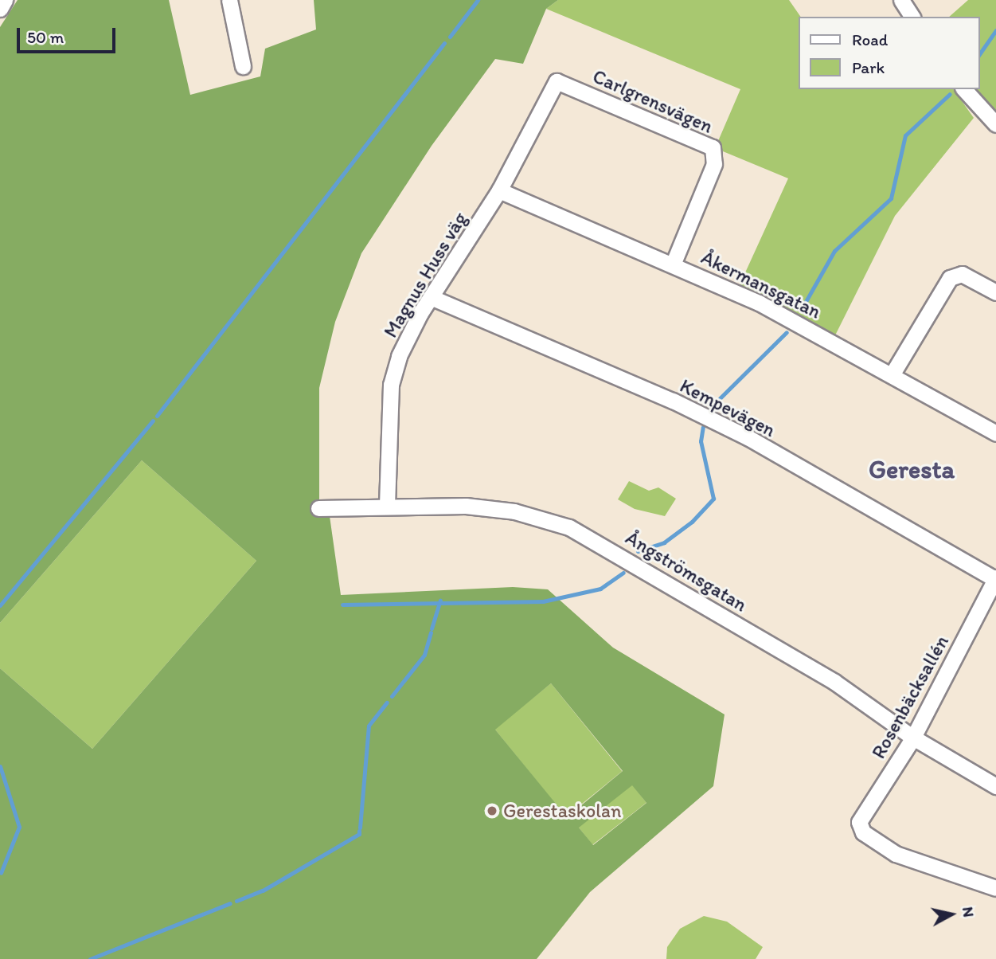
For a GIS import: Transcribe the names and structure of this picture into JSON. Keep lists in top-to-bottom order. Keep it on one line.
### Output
{"streets":{"street":["Carlgrensvägen","Magnus Huss väg","Åkermansgatan","Kempevägen","Ångströmsgatan","Rosenbäcksallén"]},"crossings":[["Carlgrensvägen","Magnus Huss väg"],["Carlgrensvägen","Åkermansgatan"],["Magnus Huss väg","Åkermansgatan"],["Magnus Huss väg","Kempevägen"],["Magnus Huss väg","Ångströmsgatan"],["Kempevägen","Rosenbäcksallén"],["Ångströmsgatan","Rosenbäcksallén"]],"districts":["Geresta"],"places":["Gerestaskolan"],"legend":["Road","Park"],"scale_bar":"50 m","north":"right"}
